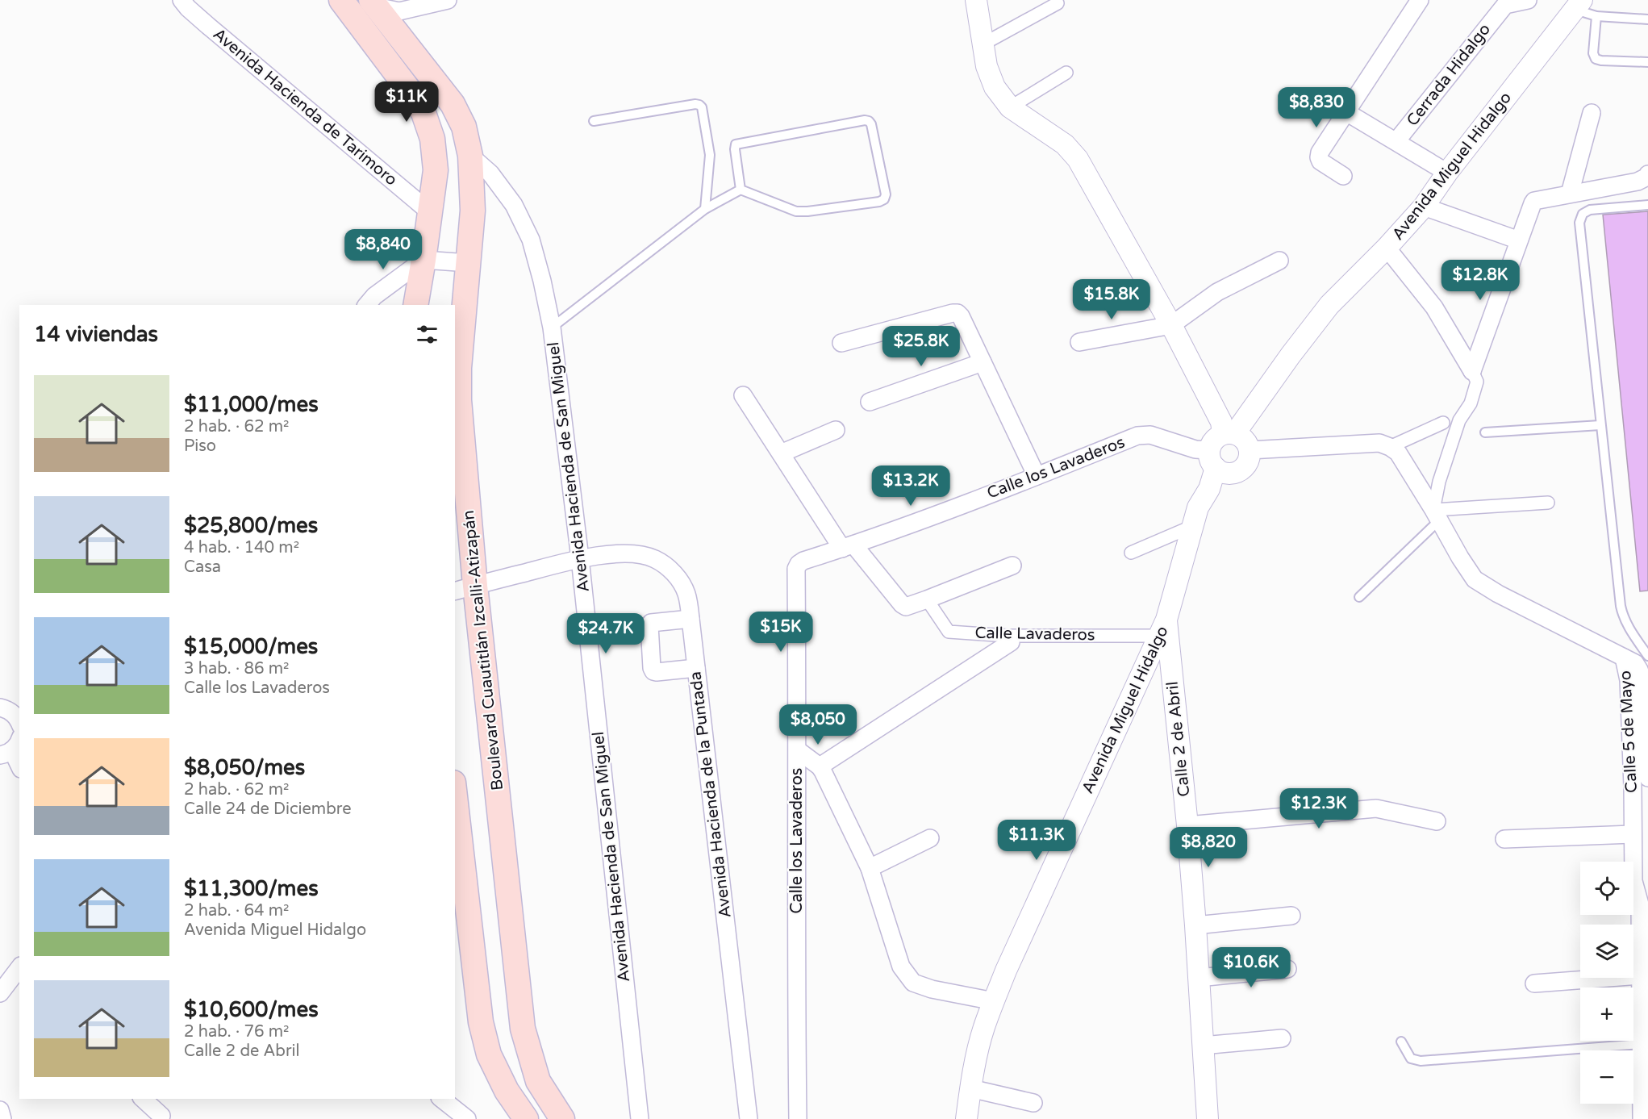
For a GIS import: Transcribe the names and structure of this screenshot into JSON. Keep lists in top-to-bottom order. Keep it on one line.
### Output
{"streets":{"main road":["Boulevard Cuautitlán Izcalli-Atizapán"],"street":["Cerrada Hidalgo","Avenida Hacienda de Tarimoro","Avenida Miguel Hidalgo","Avenida Hacienda de San Miguel","Calle los Lavaderos","Calle Lavaderos","Calle 5 de Mayo","Calle 2 de Abril","Avenida Hacienda de la Puntada"]},"crossings":[["Avenida Miguel Hidalgo","Calle los Lavaderos"],["Avenida Miguel Hidalgo","Calle Lavaderos"],["Avenida Miguel Hidalgo","Calle 2 de Abril"],["Avenida Hacienda de San Miguel","Boulevard Cuautitlán Izcalli-Atizapán"],["Avenida Hacienda de San Miguel","Avenida Hacienda de la Puntada"],["Calle Lavaderos","Calle 2 de Abril"],["Boulevard Cuautitlán Izcalli-Atizapán","Avenida Hacienda de la Puntada"]],"page":{"price":["$11K","$8,830","$8,840","$12.8K","$15.8K","$25.8K","$13.2K","$15K","$24.7K","$8,050","$12.3K","$11.3K","$8,820","$10.6K"],"heading":"14 viviendas","list":[{"name":"$11,000/mes","note":"2 hab. · 62 m² · Piso"},{"name":"$25,800/mes","note":"4 hab. · 140 m² · Casa"},{"name":"$15,000/mes","note":"3 hab. · 86 m² · Calle los Lavaderos"},{"name":"$8,050/mes","note":"2 hab. · 62 m² · Calle 24 de Diciembre"},{"name":"$11,300/mes","note":"2 hab. · 64 m² · Avenida Miguel Hidalgo"},{"name":"$10,600/mes","note":"2 hab. · 76 m² · Calle 2 de Abril"}],"map_buttons":["+","−"]}}
